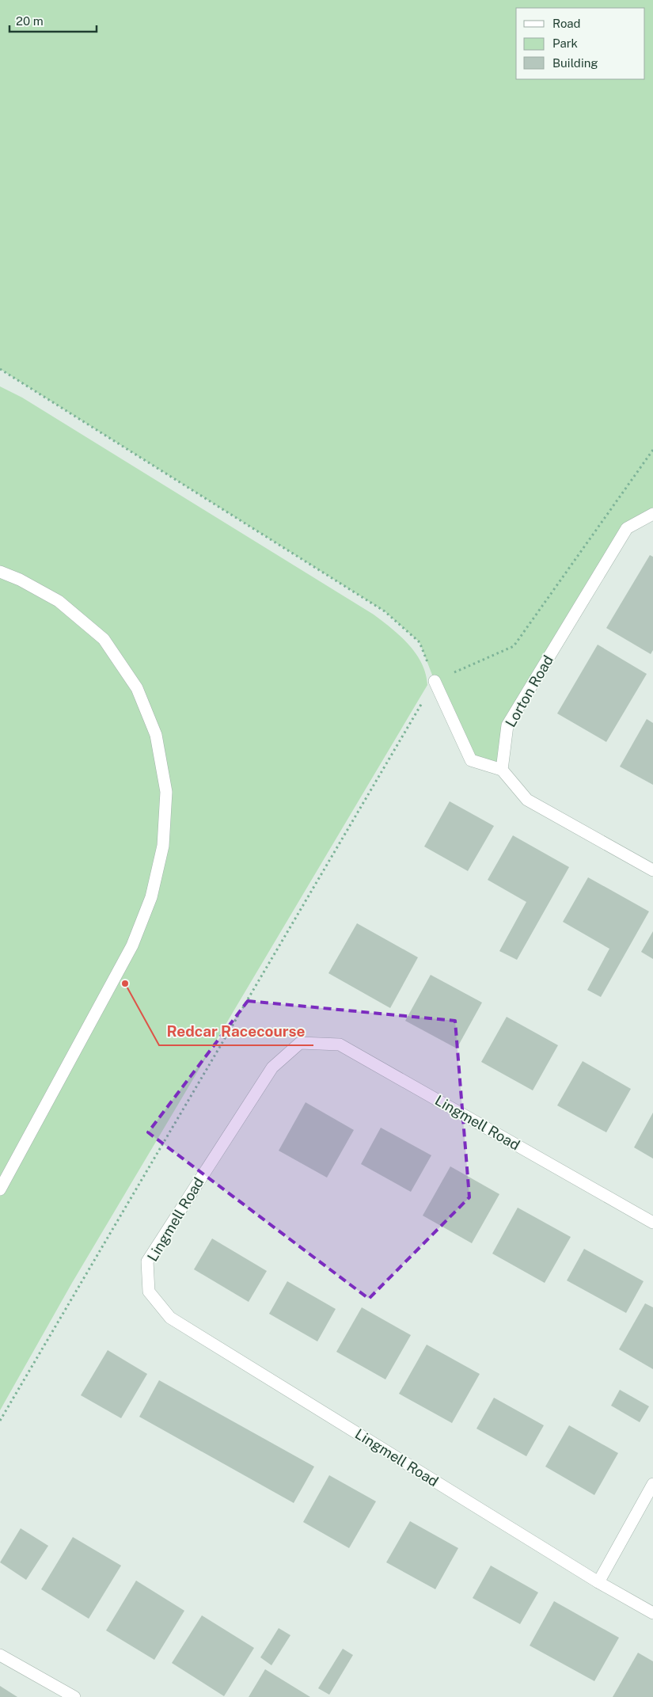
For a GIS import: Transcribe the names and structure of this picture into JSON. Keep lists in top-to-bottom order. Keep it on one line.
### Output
{"streets":{"street":["Lorton Road","Lingmell Road"]},"places":["Redcar Racecourse"],"legend":["Road","Park","Building"],"scale_bar":"20 m"}
